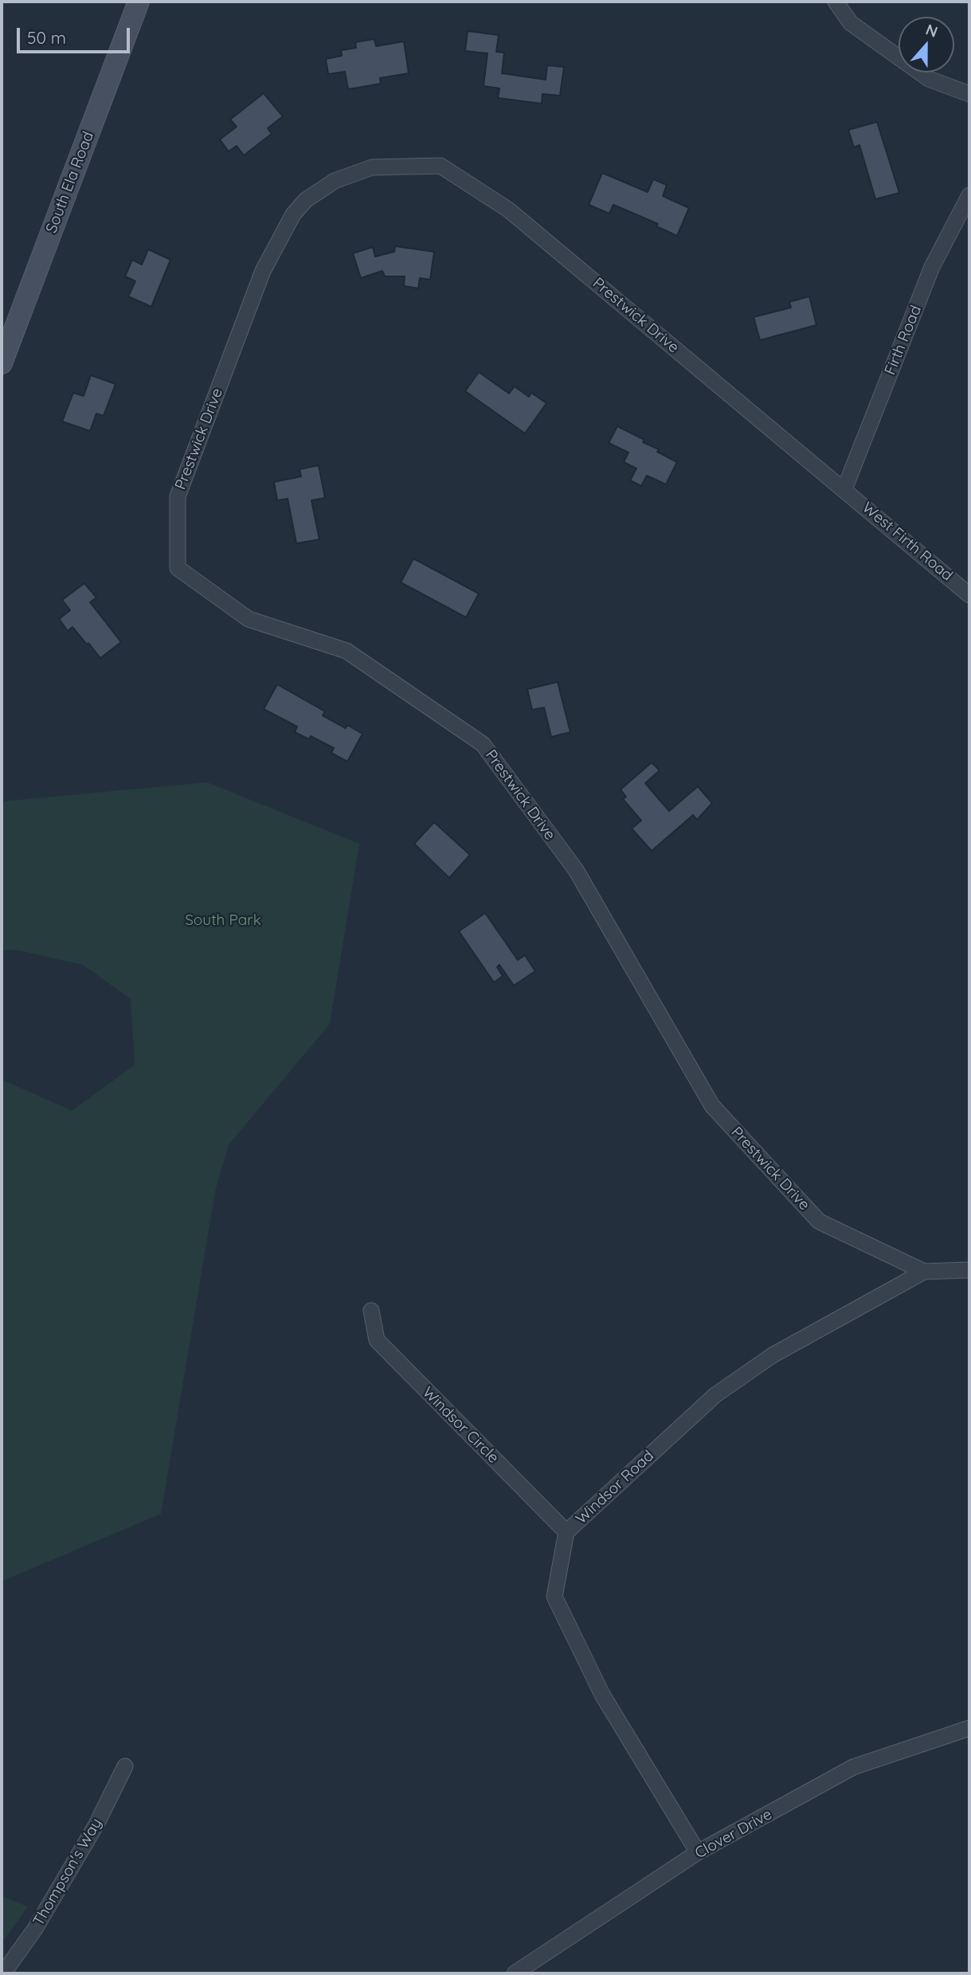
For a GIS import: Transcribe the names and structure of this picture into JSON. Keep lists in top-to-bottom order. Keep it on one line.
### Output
{"streets":{"main road":["South Ela Road"],"street":["Prestwick Drive","Firth Road","West Firth Road","Windsor Circle","Windsor Road","Clover Drive","Thompson's Way"]},"crossings":[["Prestwick Drive","Firth Road"],["Prestwick Drive","West Firth Road"],["Prestwick Drive","Windsor Road"],["Firth Road","West Firth Road"],["Windsor Circle","Windsor Road"],["Windsor Road","Clover Drive"]],"parks":["South Park"],"scale_bar":"50 m","north":"top"}
